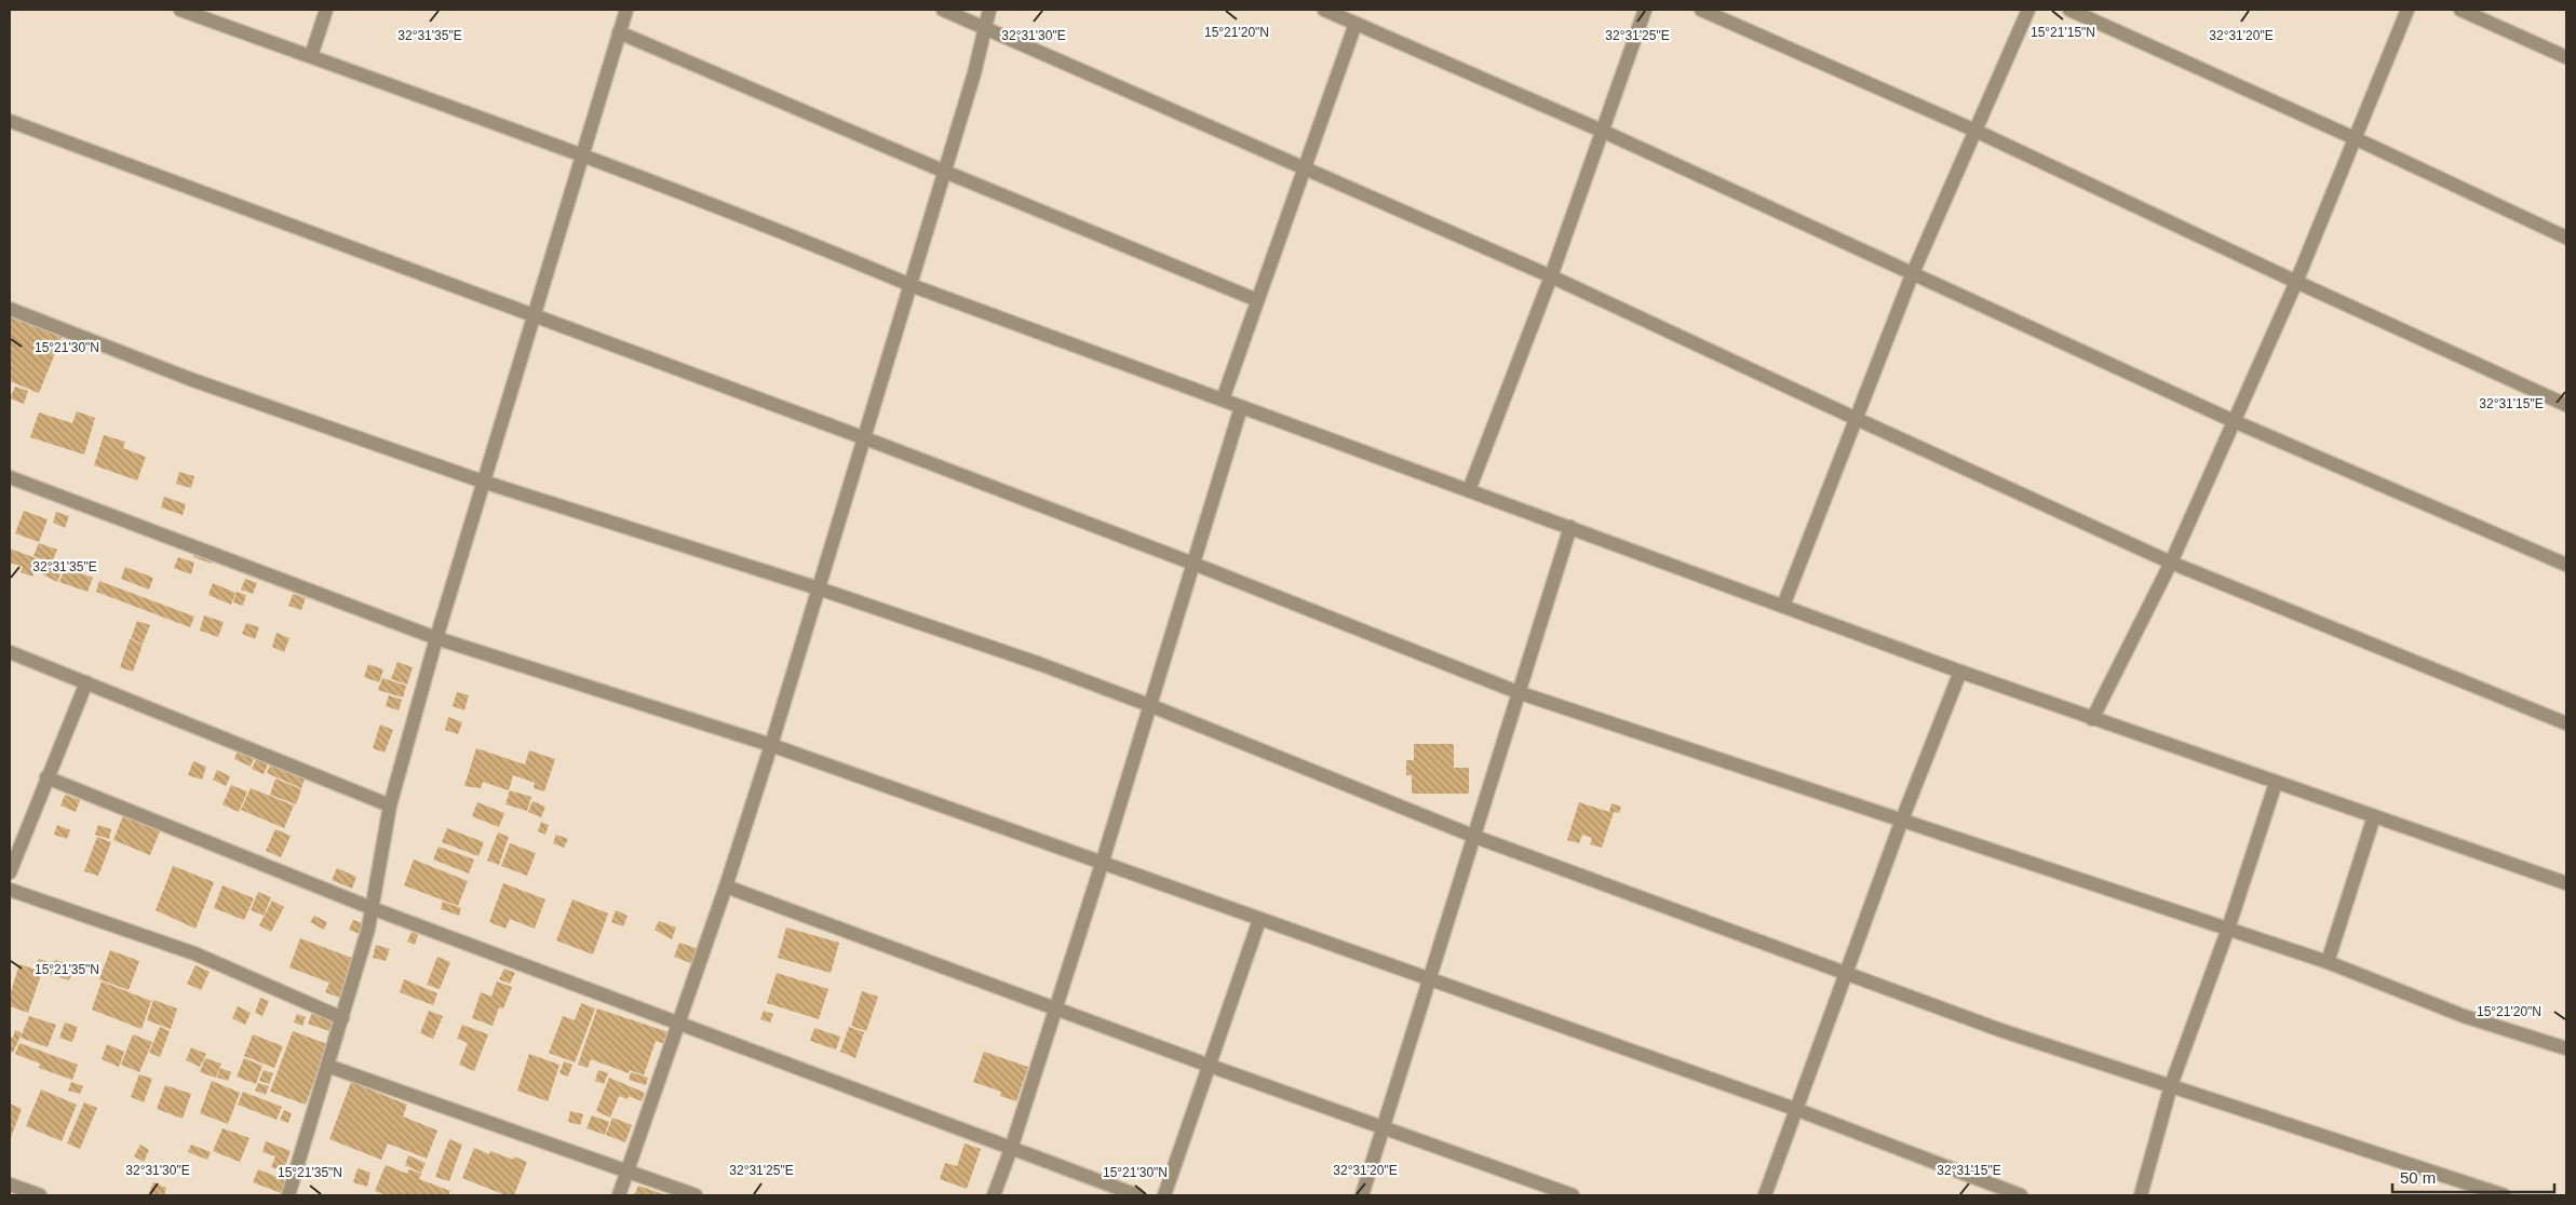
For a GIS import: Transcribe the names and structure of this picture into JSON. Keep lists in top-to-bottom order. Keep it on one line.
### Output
{"scale_bar":"50 m","coordinates":["15°21'20\"N","15°21'15\"N","32°31'35\"E","32°31'30\"E","32°31'25\"E","32°31'20\"E","15°21'30\"N","32°31'15\"E","15°21'35\"N"]}
